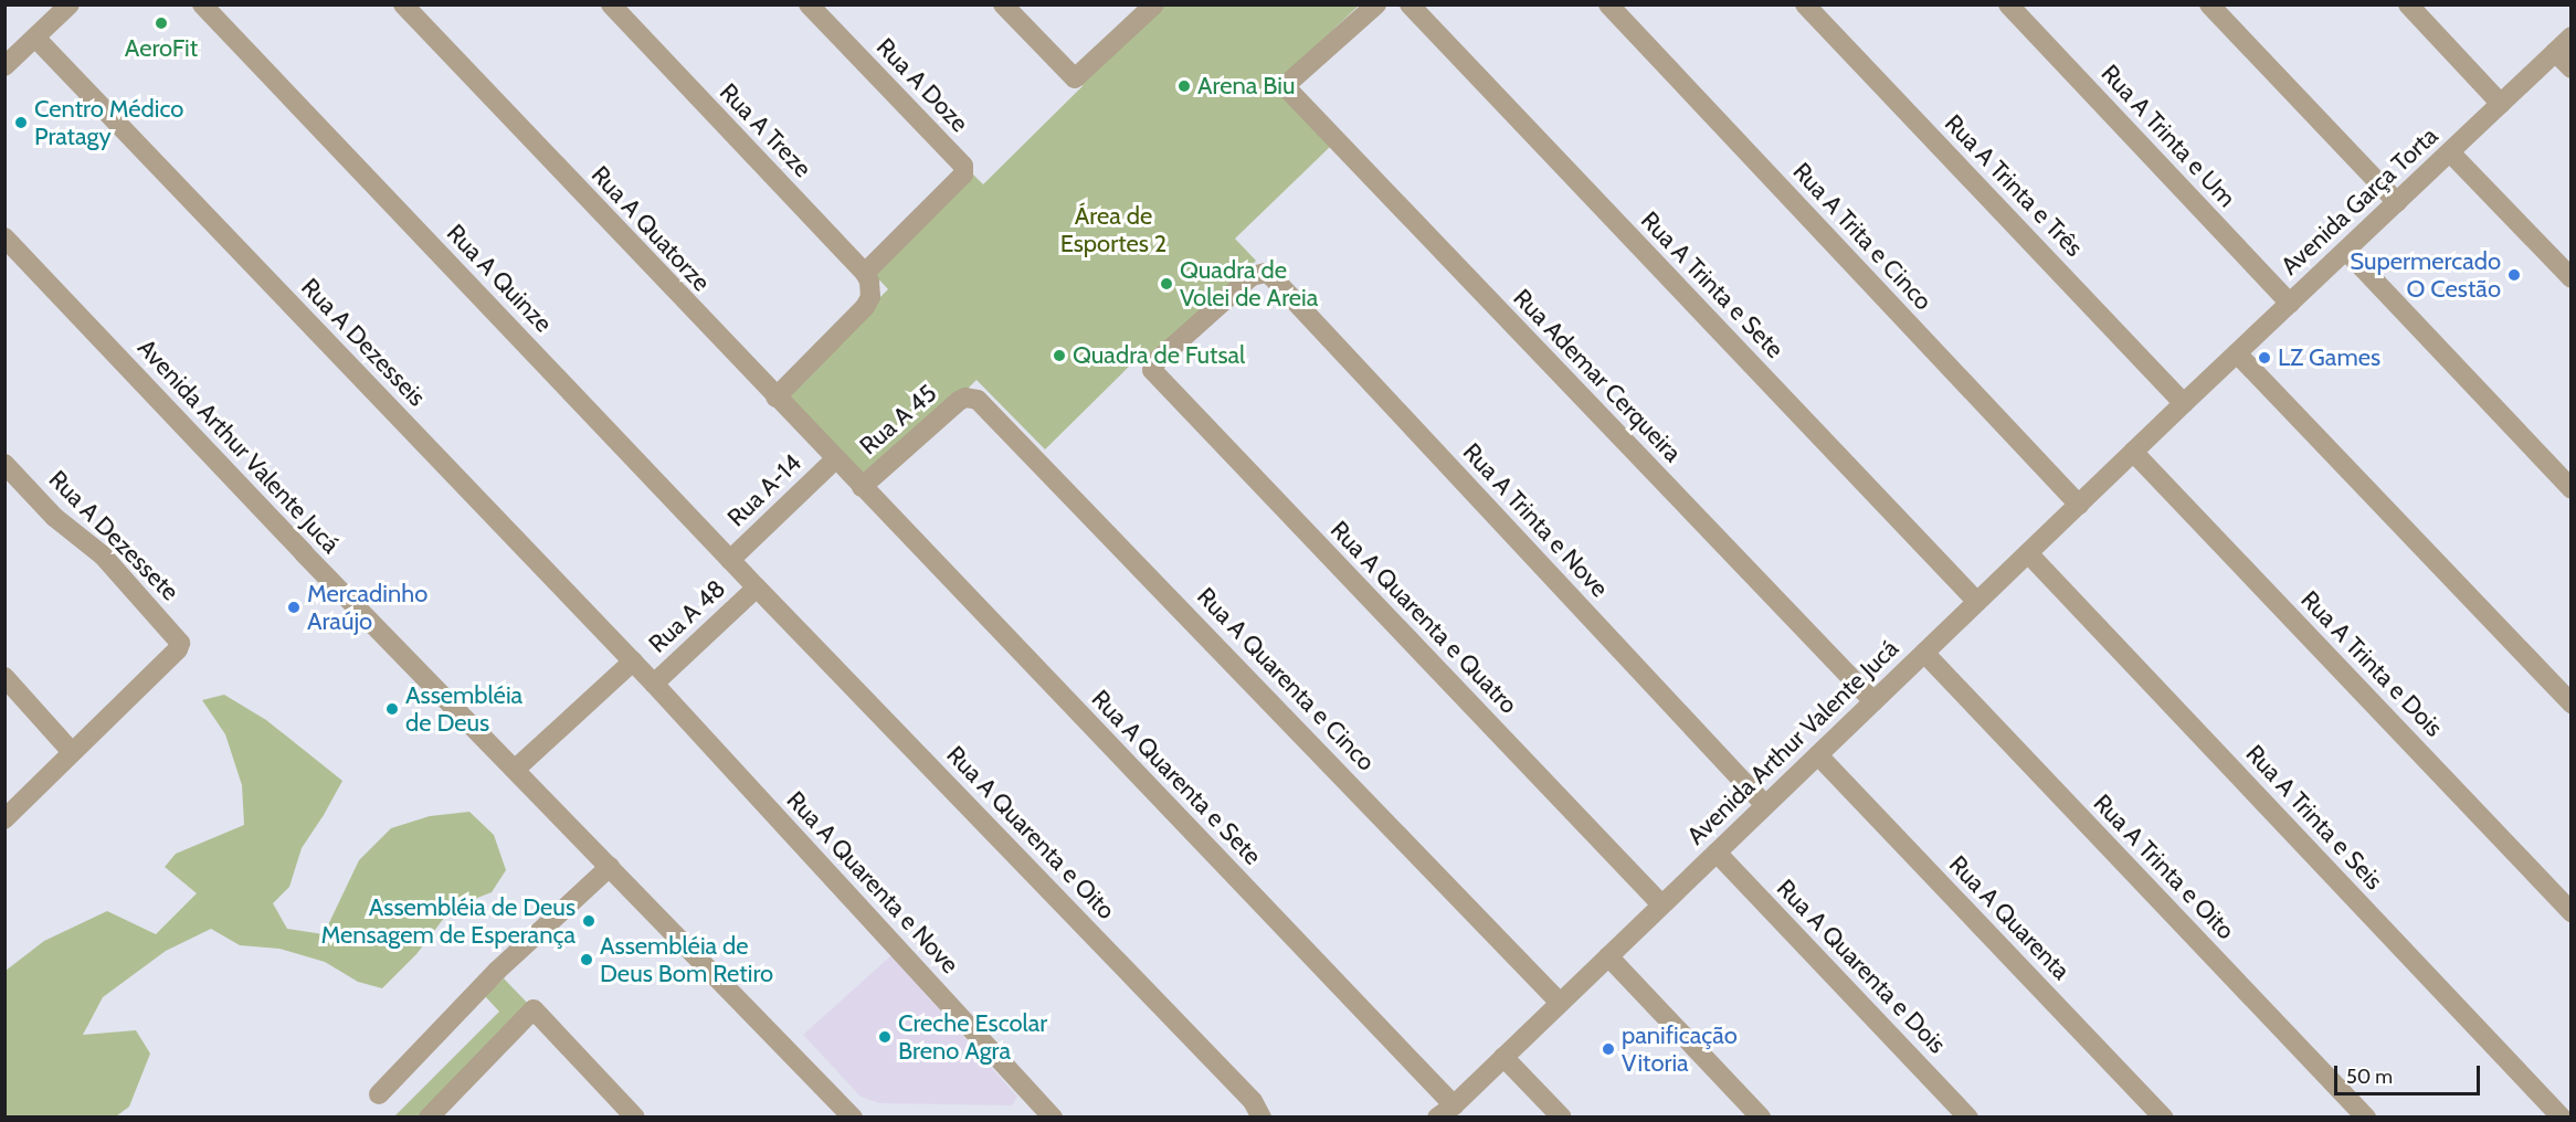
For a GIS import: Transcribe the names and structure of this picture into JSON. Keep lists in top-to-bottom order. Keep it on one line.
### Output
{"streets":{"street":["Rua A Doze","Rua A Treze","Rua A Trinta e Um","Rua A Trinta e Três","Avenida Garça Torta","Rua A Quatorze","Rua A Trita e Cinco","Rua A Quinze","Rua A Trinta e Sete","Rua A Dezesseis","Rua Ademar Cerqueira","Rua A 45","Avenida Arthur Valente Jucá","Rua A-14","Rua A Trinta e Nove","Rua A Dezessete","Rua A 48","Rua A Quarenta e Quatro","Rua A Trinta e Dois","Rua A Quarenta e Cinco","Rua A Quarenta e Sete","Rua A Trinta e Seis","Rua A Quarenta e Oito","Rua A Trinta e Oito","Rua A Quarenta e Nove","Rua A Quarenta","Rua A Quarenta e Dois"]},"crossings":[["Rua A Doze","Rua A Treze"],["Rua A Trinta e Um","Avenida Garça Torta"],["Rua A Trinta e Três","Avenida Garça Torta"],["Rua A Trinta e Três","Avenida Arthur Valente Jucá"],["Avenida Garça Torta","Avenida Arthur Valente Jucá"],["Rua A Quatorze","Rua A 45"],["Rua A Quatorze","Rua A-14"],["Rua A Quatorze","Rua A Quarenta e Sete"],["Rua A Trita e Cinco","Avenida Arthur Valente Jucá"],["Rua A Quinze","Rua A-14"],["Rua A Quinze","Rua A 48"],["Rua A Quinze","Rua A Quarenta e Oito"],["Rua A Trinta e Sete","Avenida Arthur Valente Jucá"],["Rua A Dezesseis","Rua A 48"],["Rua A Dezesseis","Rua A Quarenta e Nove"],["Rua Ademar Cerqueira","Avenida Arthur Valente Jucá"],["Rua A 45","Rua A Quarenta e Cinco"],["Rua A 45","Rua A Quarenta e Sete"],["Avenida Arthur Valente Jucá","Rua A Trinta e Nove"],["Avenida Arthur Valente Jucá","Rua A Quarenta e Quatro"],["Avenida Arthur Valente Jucá","Rua A Trinta e Dois"],["Avenida Arthur Valente Jucá","Rua A Quarenta e Cinco"],["Avenida Arthur Valente Jucá","Rua A Quarenta e Sete"],["Avenida Arthur Valente Jucá","Rua A Trinta e Seis"],["Avenida Arthur Valente Jucá","Rua A Trinta e Oito"],["Avenida Arthur Valente Jucá","Rua A Quarenta"],["Avenida Arthur Valente Jucá","Rua A Quarenta e Dois"],["Rua A Trinta e Nove","Rua A Quarenta e Quatro"],["Rua A 48","Rua A Quarenta e Oito"],["Rua A 48","Rua A Quarenta e Nove"]],"parks":["Área de Esportes 2"],"places":["AeroFit","Arena Biu","Centro Médico Pratagy","Supermercado O Cestão","Quadra de Volei de Areia","Quadra de Futsal","LZ Games","Mercadinho Araújo","Assembléia de Deus","Assembléia de Deus Mensagem de Esperança","Assembléia de Deus Bom Retiro","Creche Escolar Breno Agra","panificação Vitoria"],"scale_bar":"50 m"}
